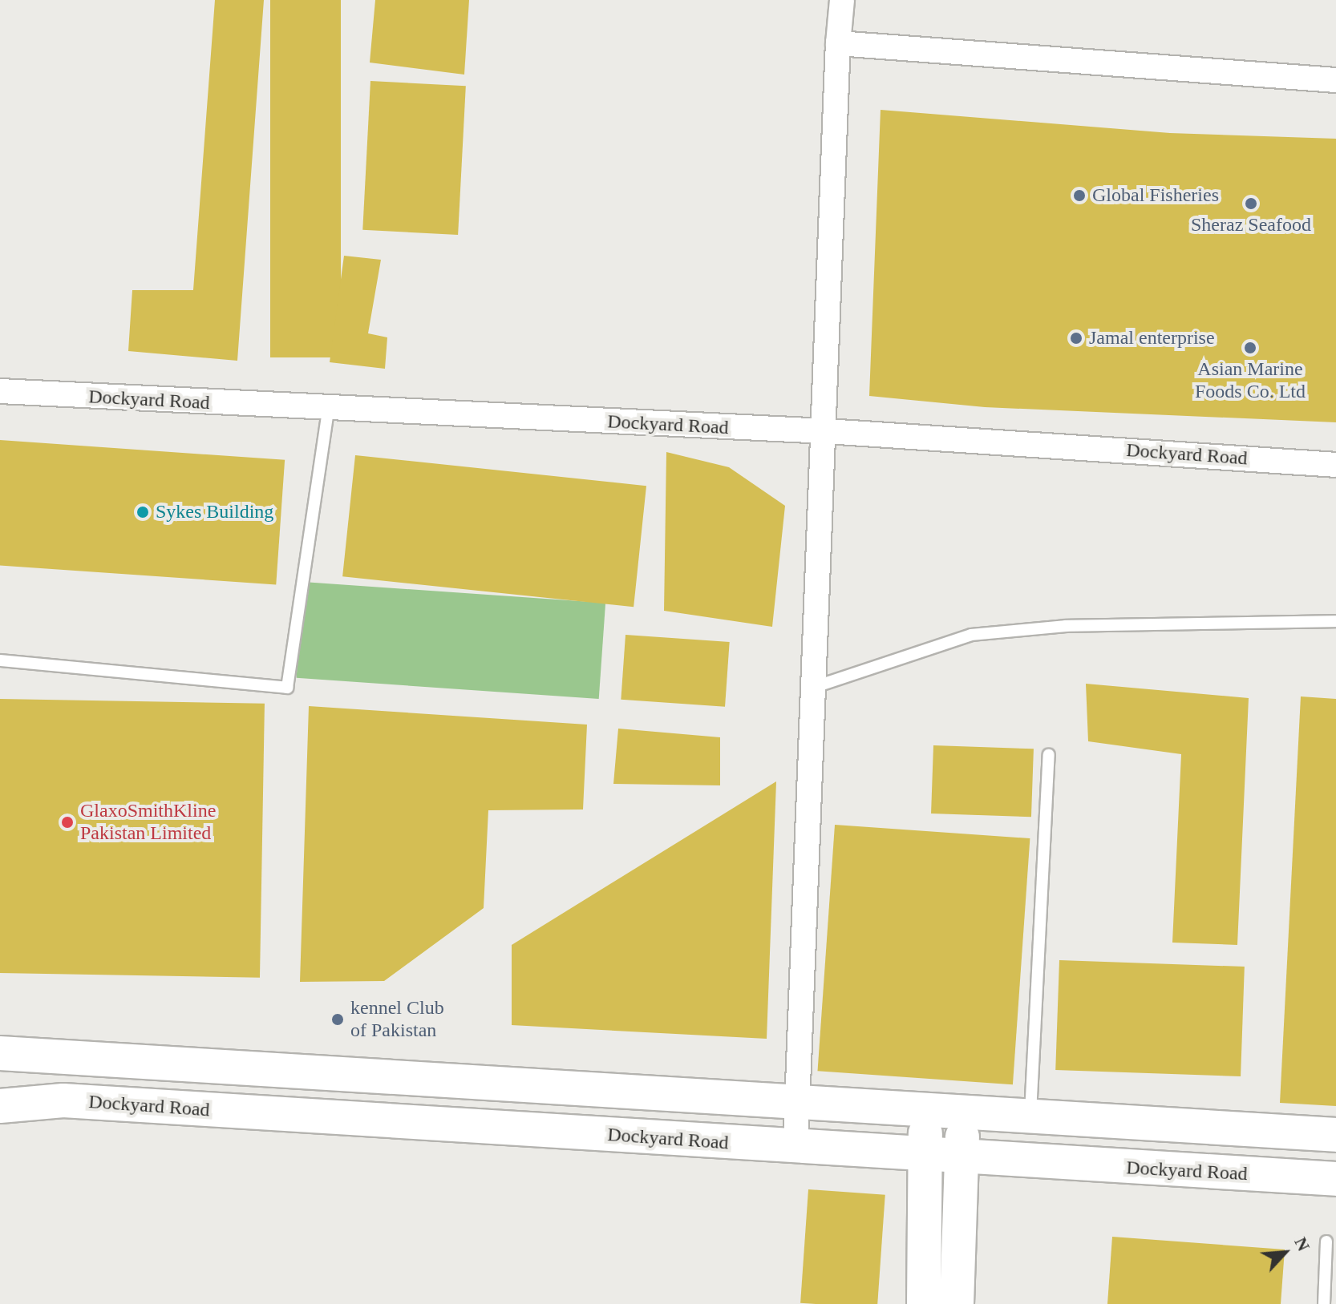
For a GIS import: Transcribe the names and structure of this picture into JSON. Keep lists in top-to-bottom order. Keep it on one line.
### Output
{"streets":{"street":["Dockyard Road"]},"places":["Global Fisheries","Sheraz Seafood","Jamal enterprise","Asian Marine Foods Co. Ltd","Sykes Building","GlaxoSmithKline Pakistan Limited","kennel Club of Pakistan"],"north":"top right"}
